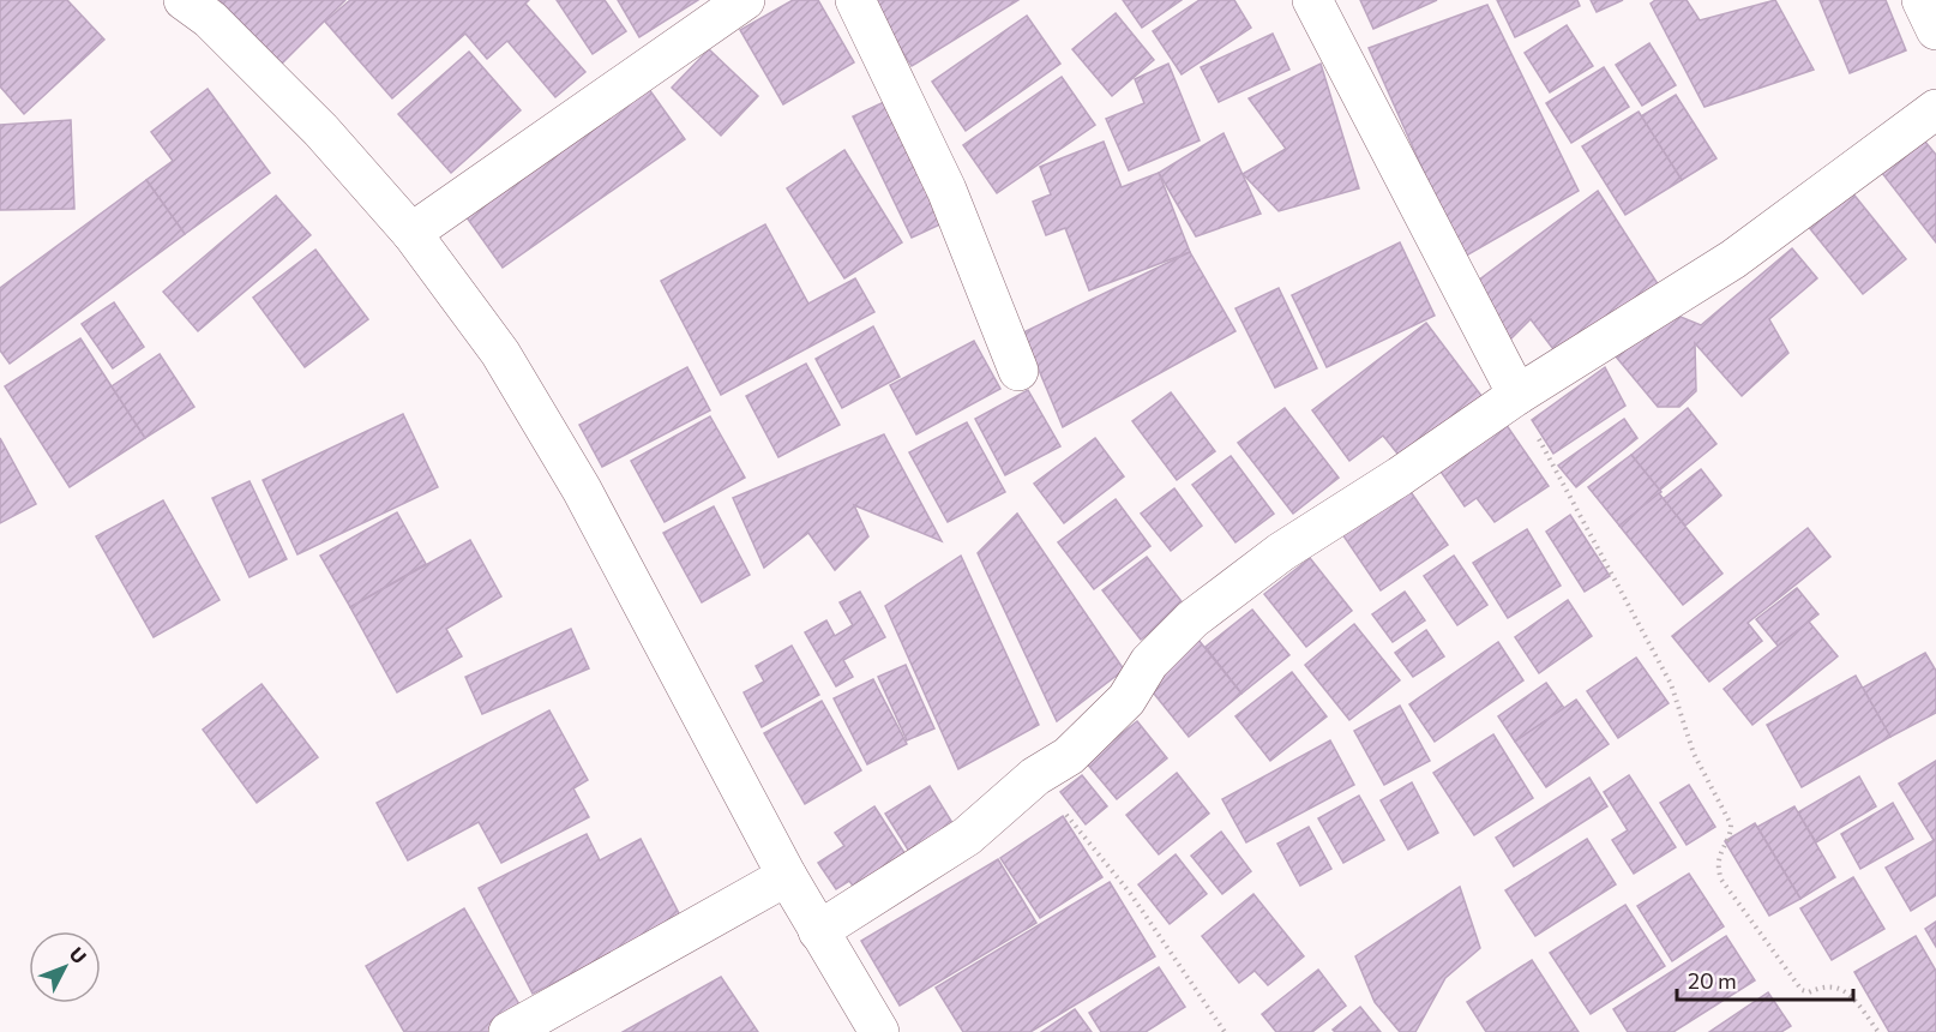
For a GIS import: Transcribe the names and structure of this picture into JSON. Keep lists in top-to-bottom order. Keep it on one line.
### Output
{"scale_bar":"20 m","north":"top right"}
